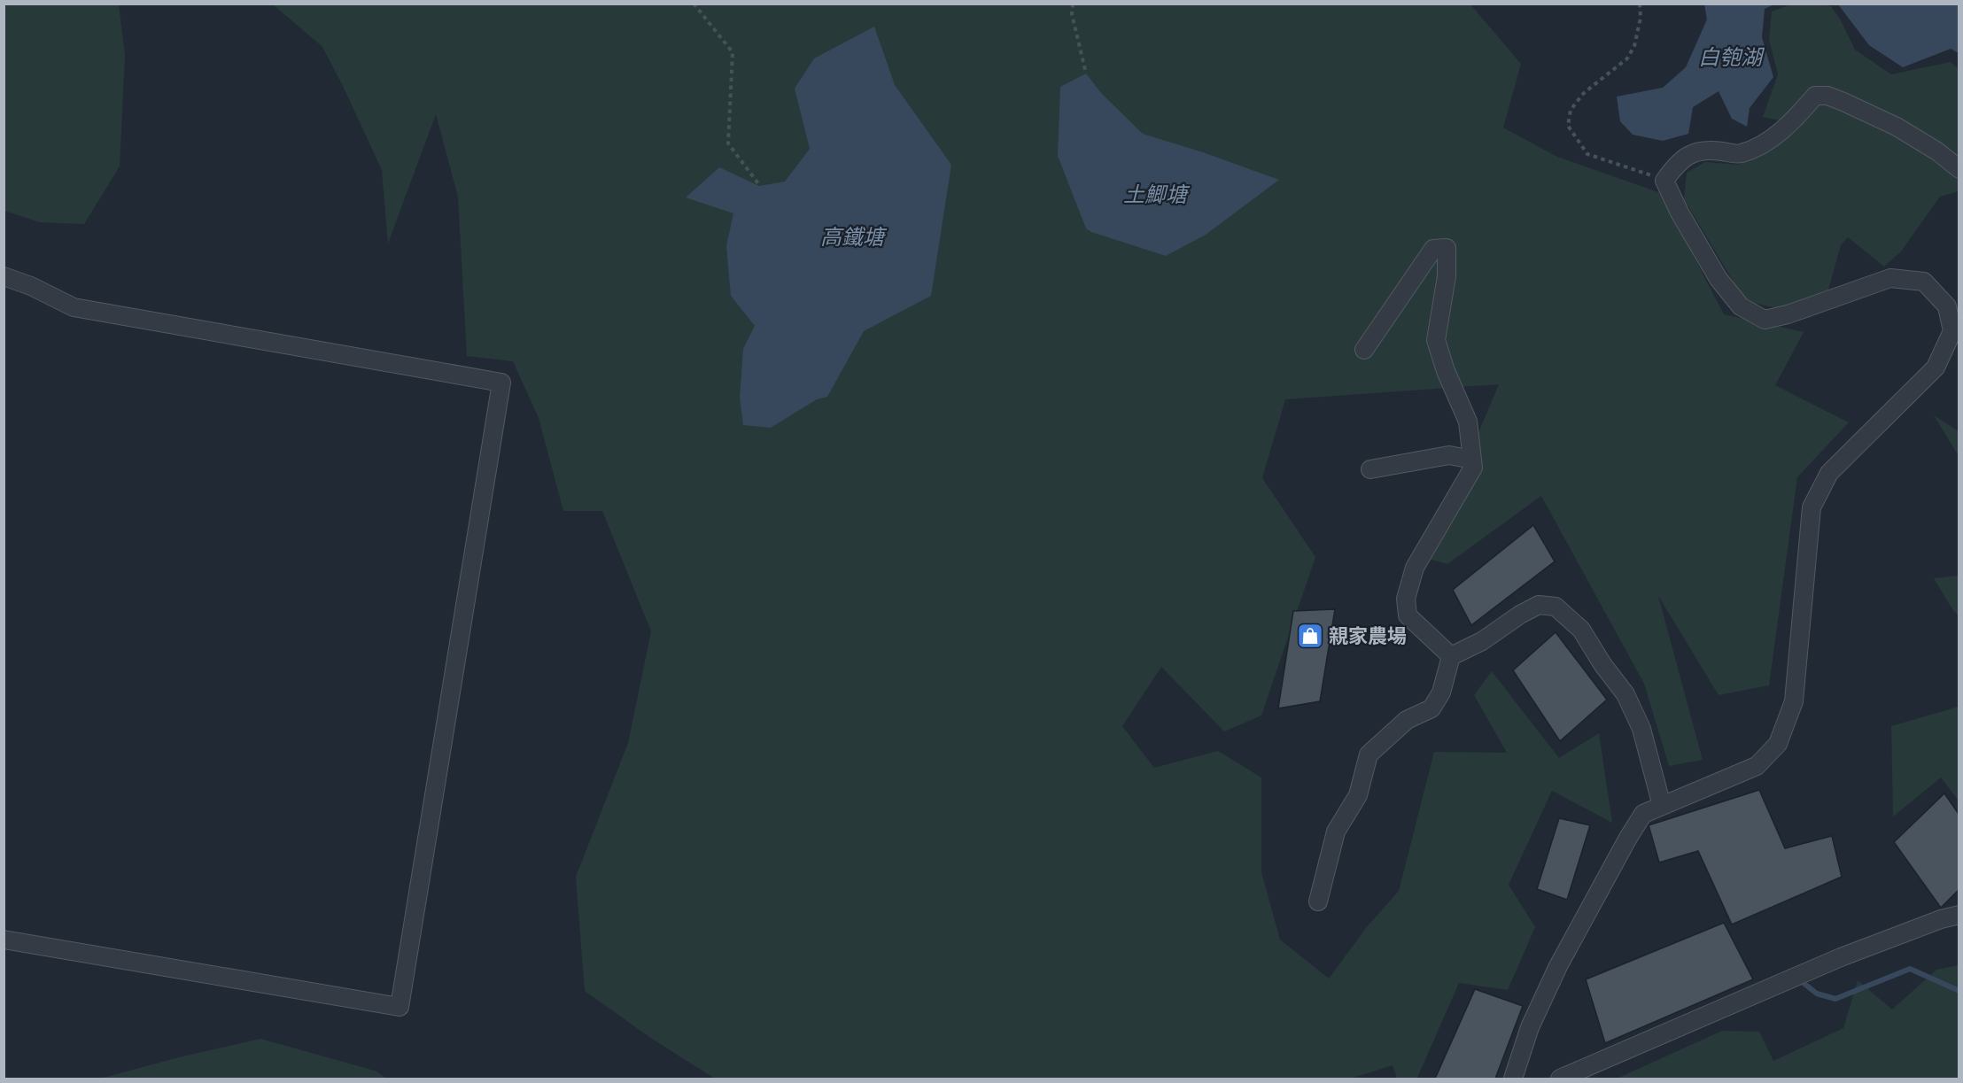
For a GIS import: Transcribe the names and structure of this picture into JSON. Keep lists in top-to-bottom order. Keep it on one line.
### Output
{"water":["白匏湖","土鯽塘","高鐵塘"],"places":{"shop":["親家農場"]}}
